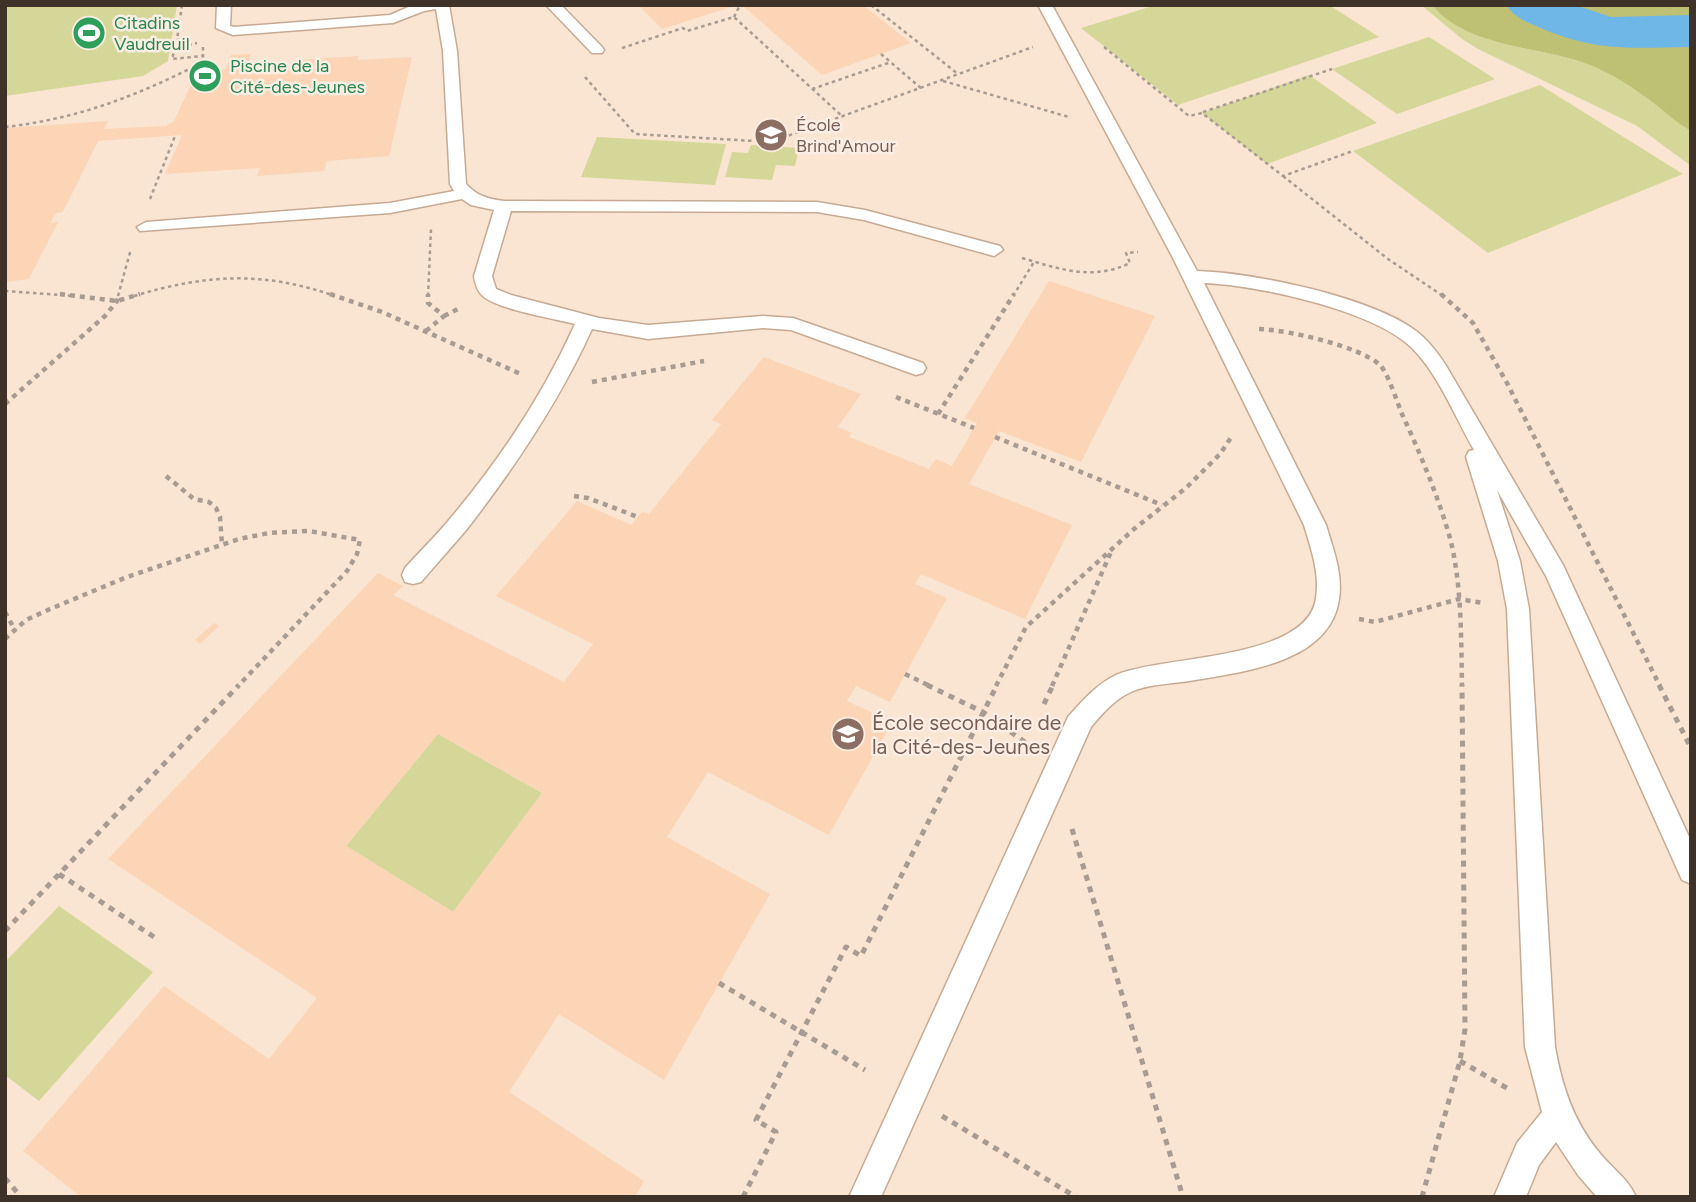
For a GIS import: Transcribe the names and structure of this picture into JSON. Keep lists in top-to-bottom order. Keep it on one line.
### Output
{"places":{"sports":["Citadins Vaudreuil","Piscine de la Cité-des-Jeunes"],"school or university":["École Brind'Amour","École secondaire de la Cité-des-Jeunes"]}}
